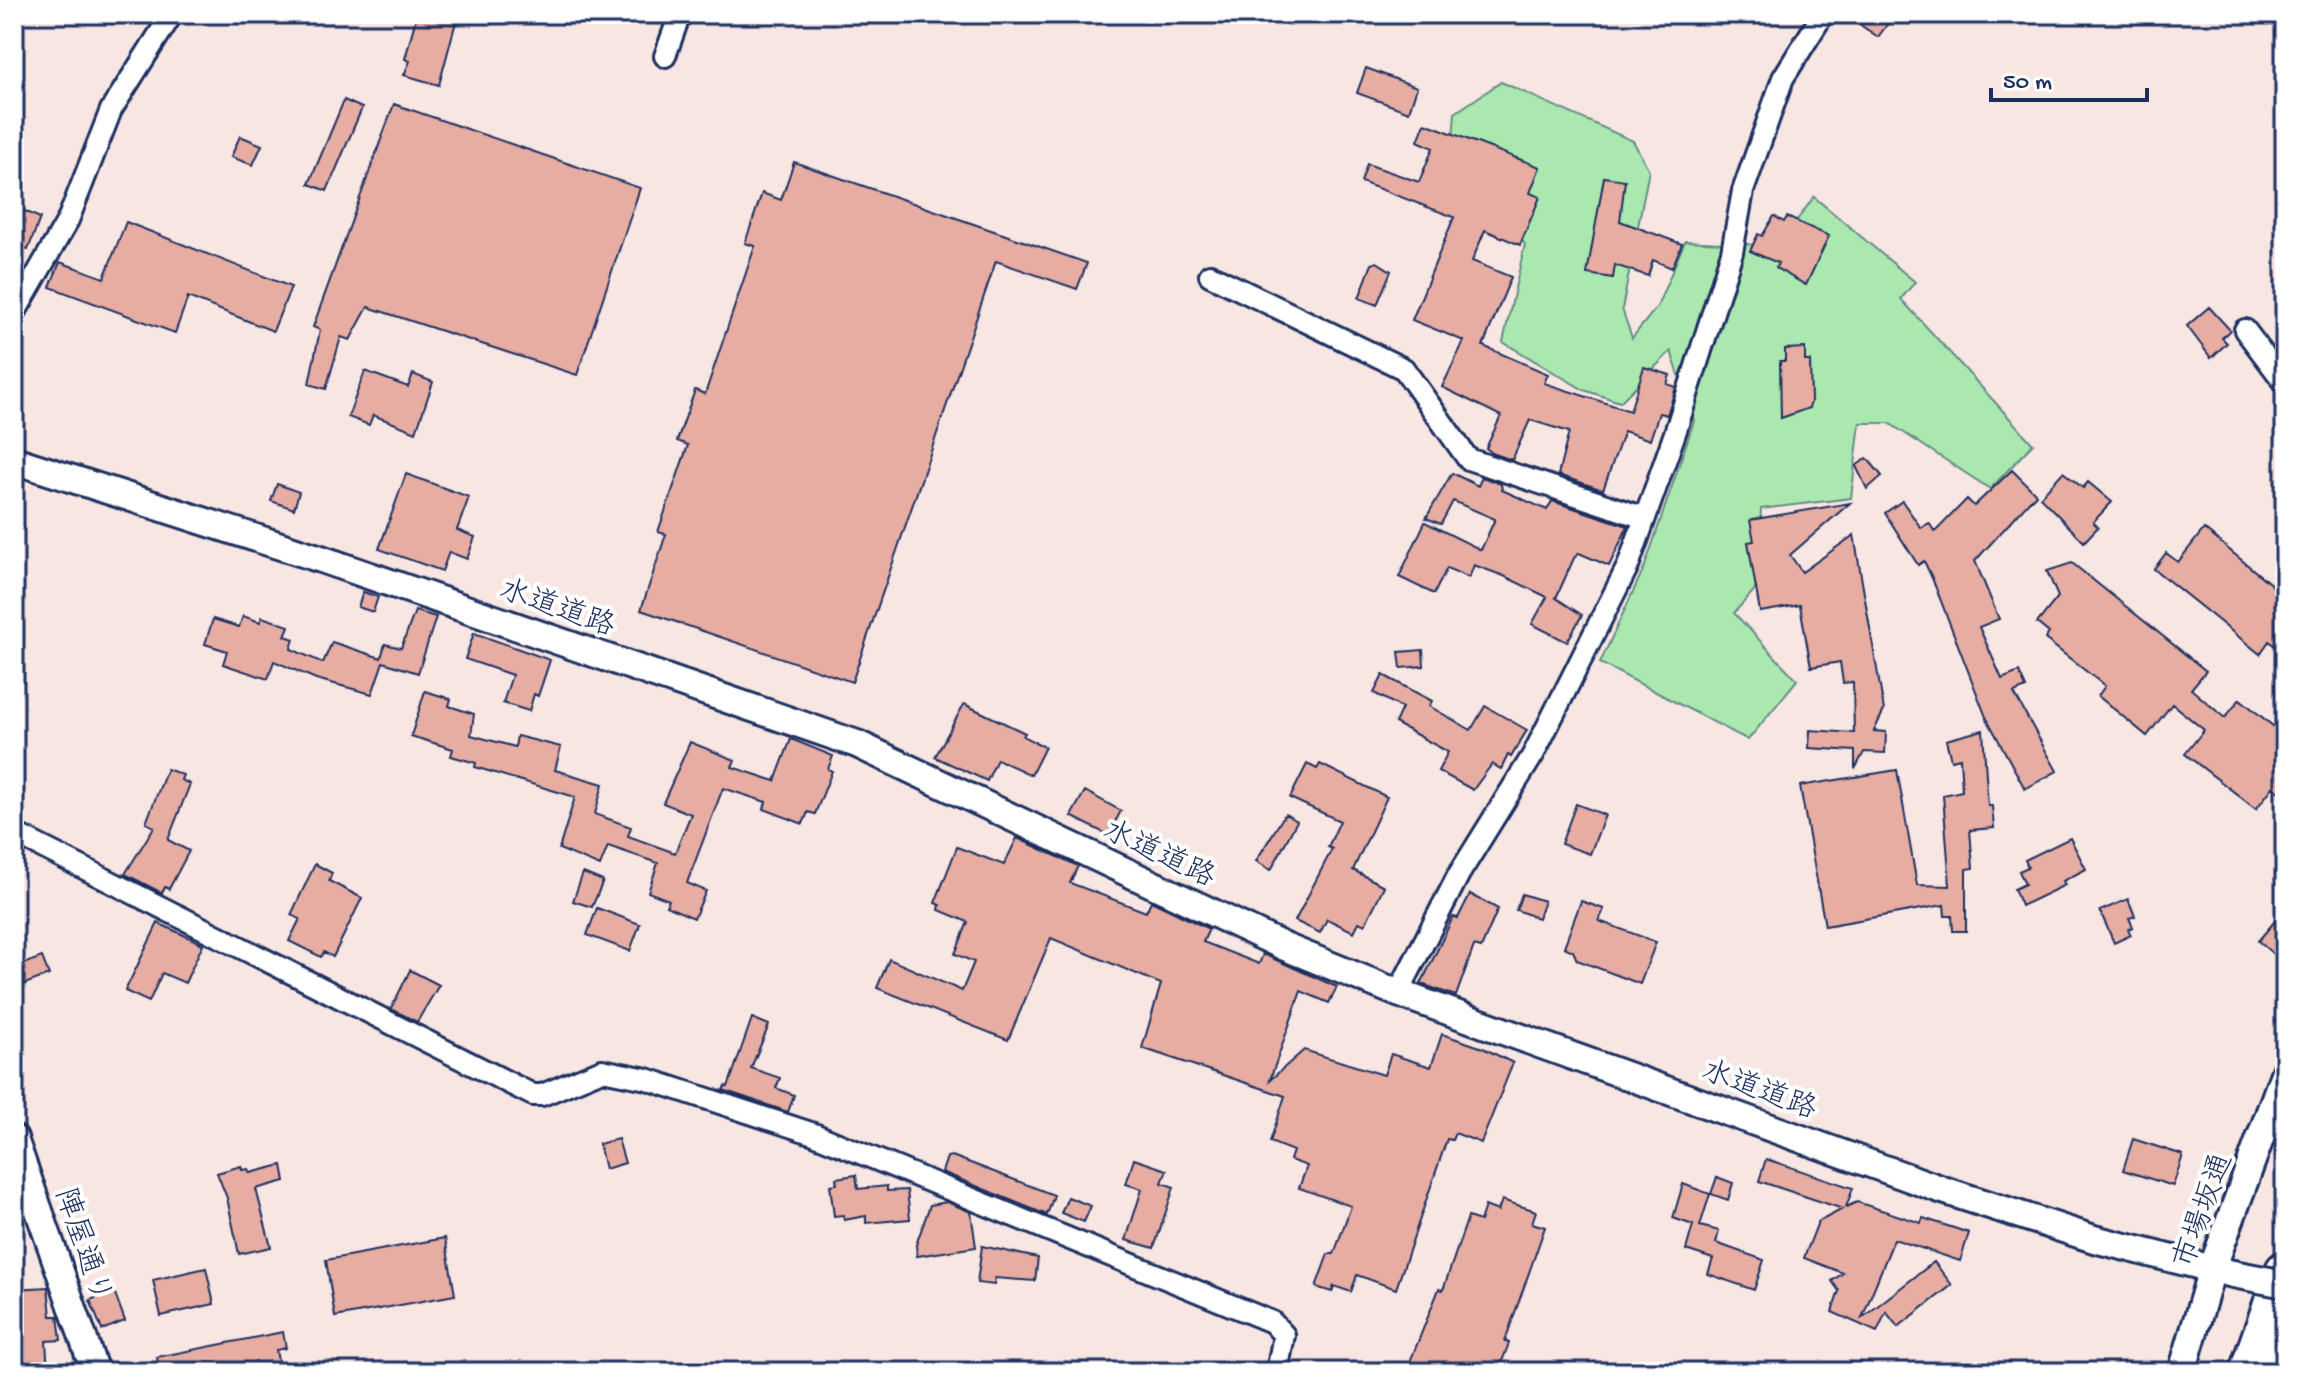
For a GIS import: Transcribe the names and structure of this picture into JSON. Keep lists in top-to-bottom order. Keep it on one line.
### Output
{"streets":{"street":["水道道路","市場坂通","陣屋通り"]},"crossings":[["水道道路","市場坂通"]],"scale_bar":"50 m"}
